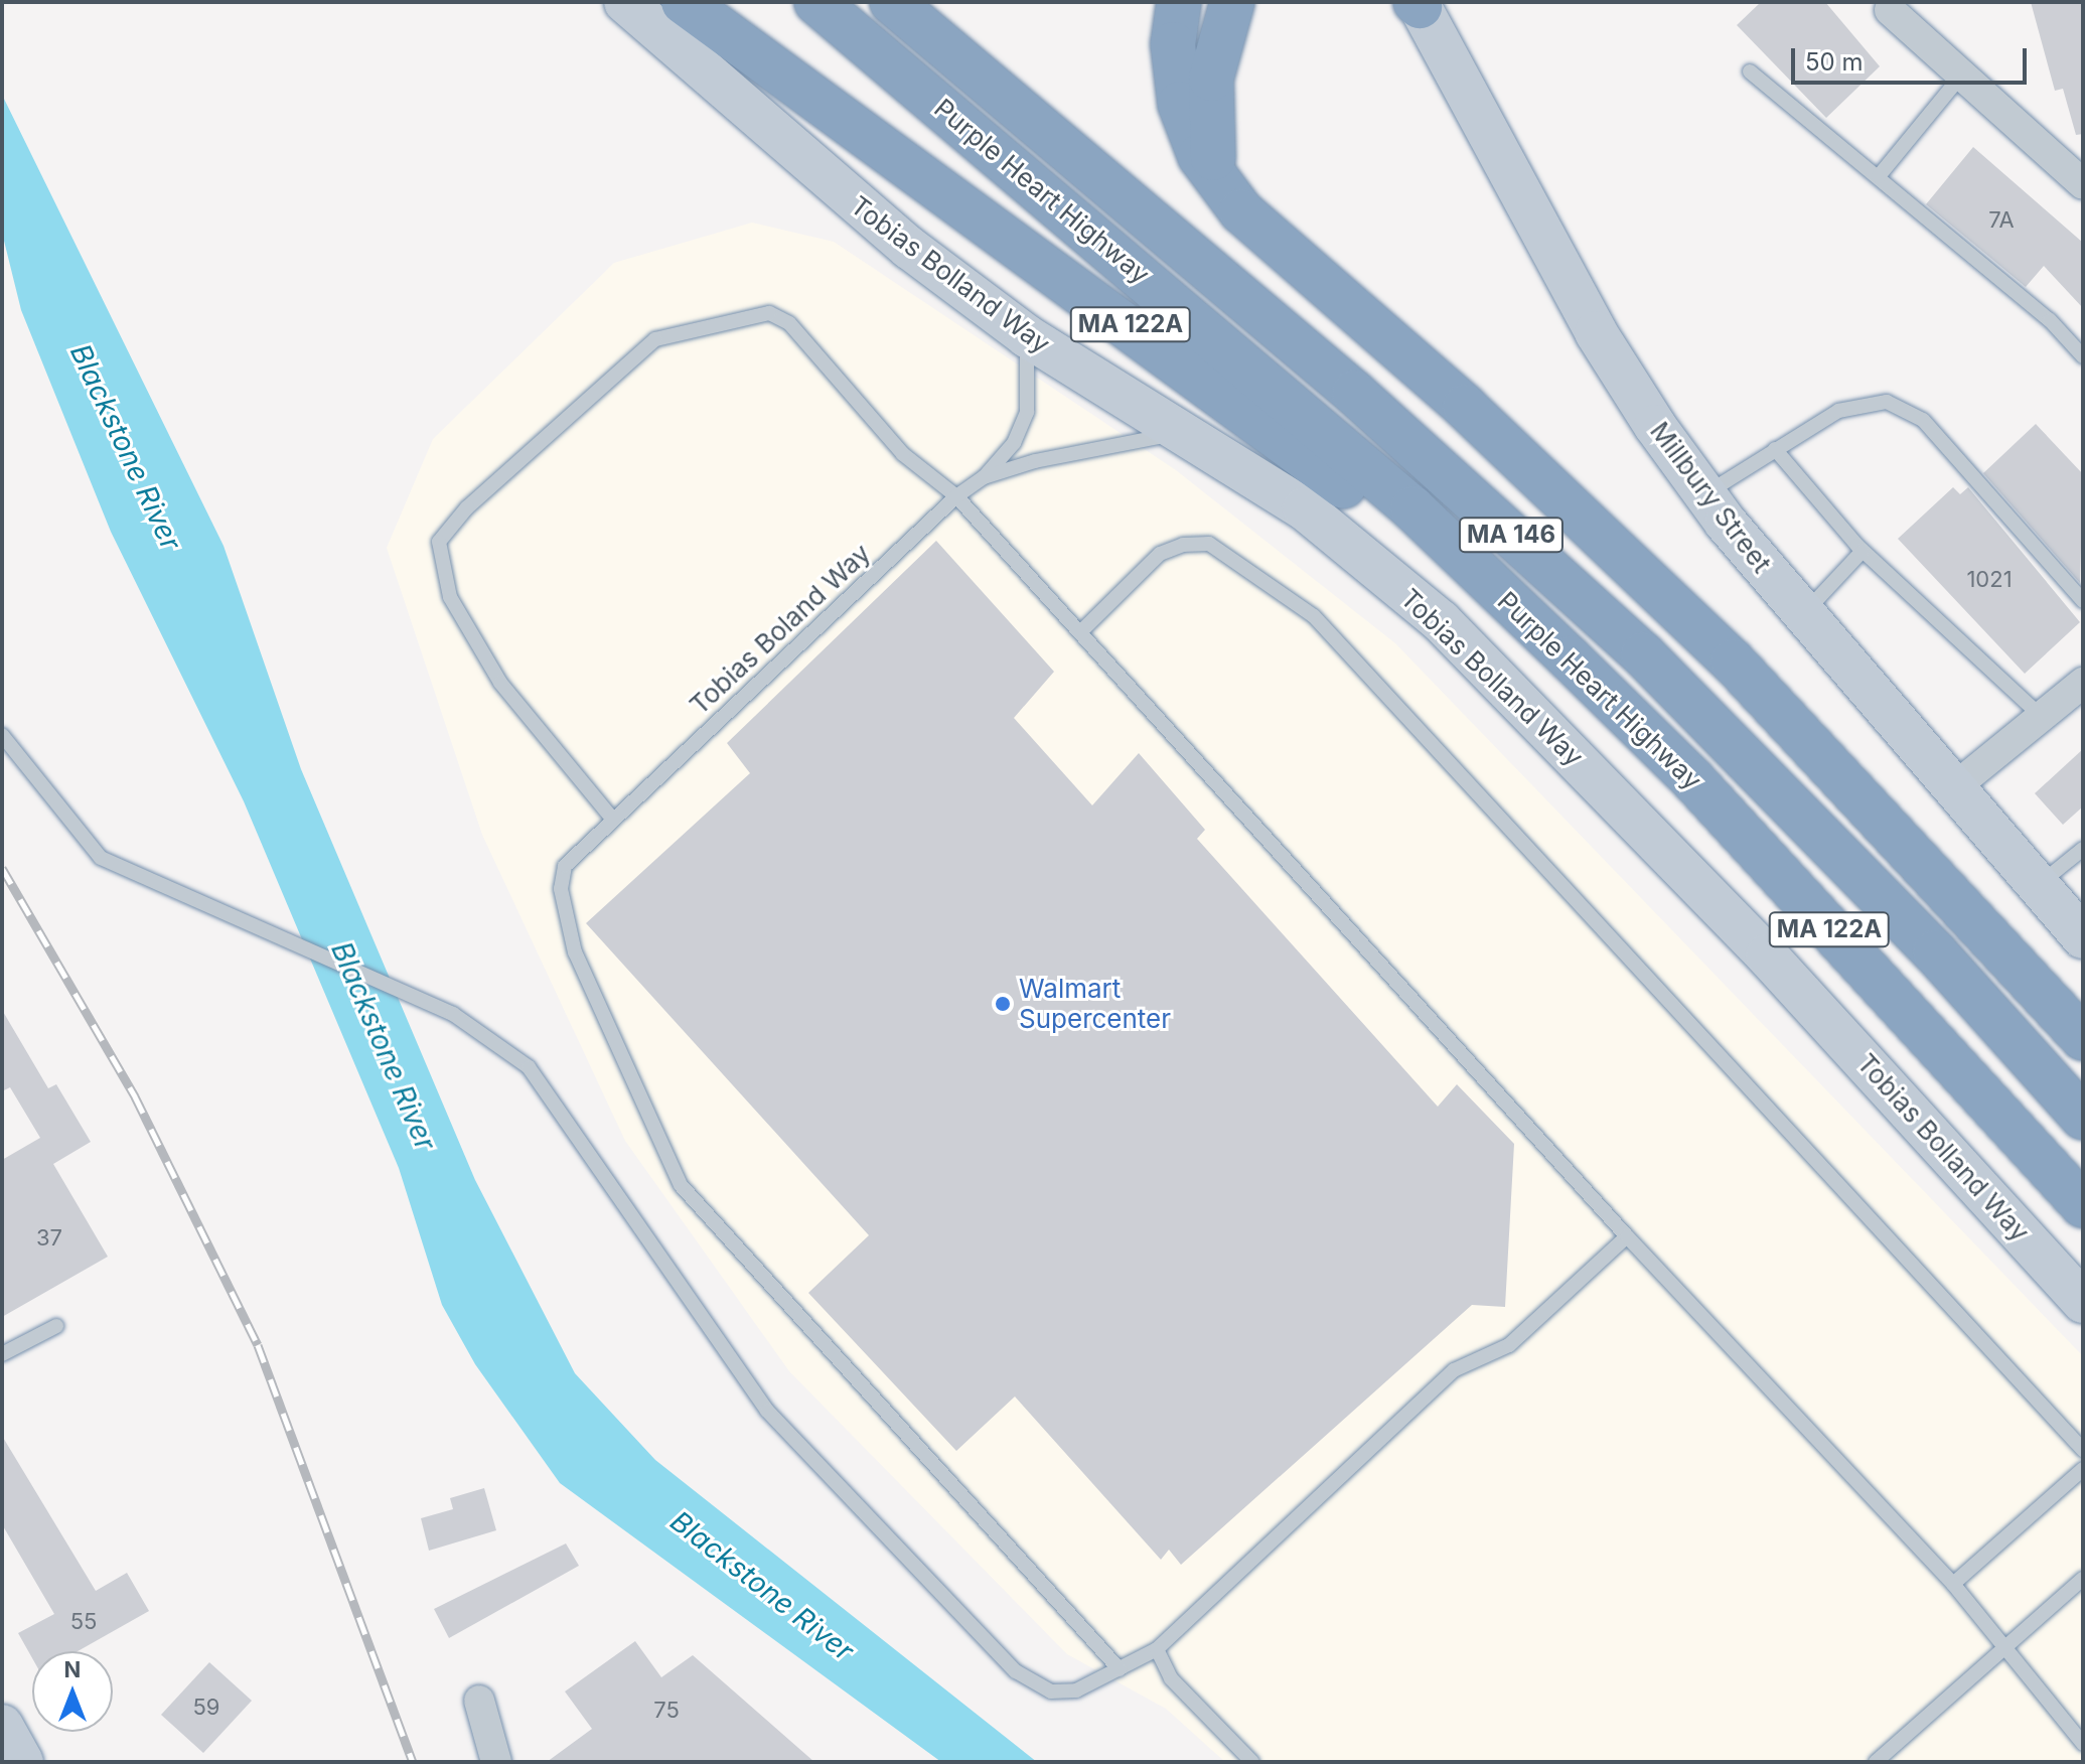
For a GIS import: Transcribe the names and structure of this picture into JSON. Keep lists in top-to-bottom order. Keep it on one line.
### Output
{"streets":{"highway":["Purple Heart Highway","MA 122A","MA 146"],"street":["Tobias Bolland Way","Millbury Street"],"lane":["Tobias Boland Way"]},"crossings":[["Purple Heart Highway","MA 122A"],["Tobias Bolland Way","Tobias Boland Way"]],"water":["Blackstone River"],"places":["Walmart Supercenter"],"house_numbers":["7A","1021","37","55","59","75"],"scale_bar":"50 m","north":"top"}
